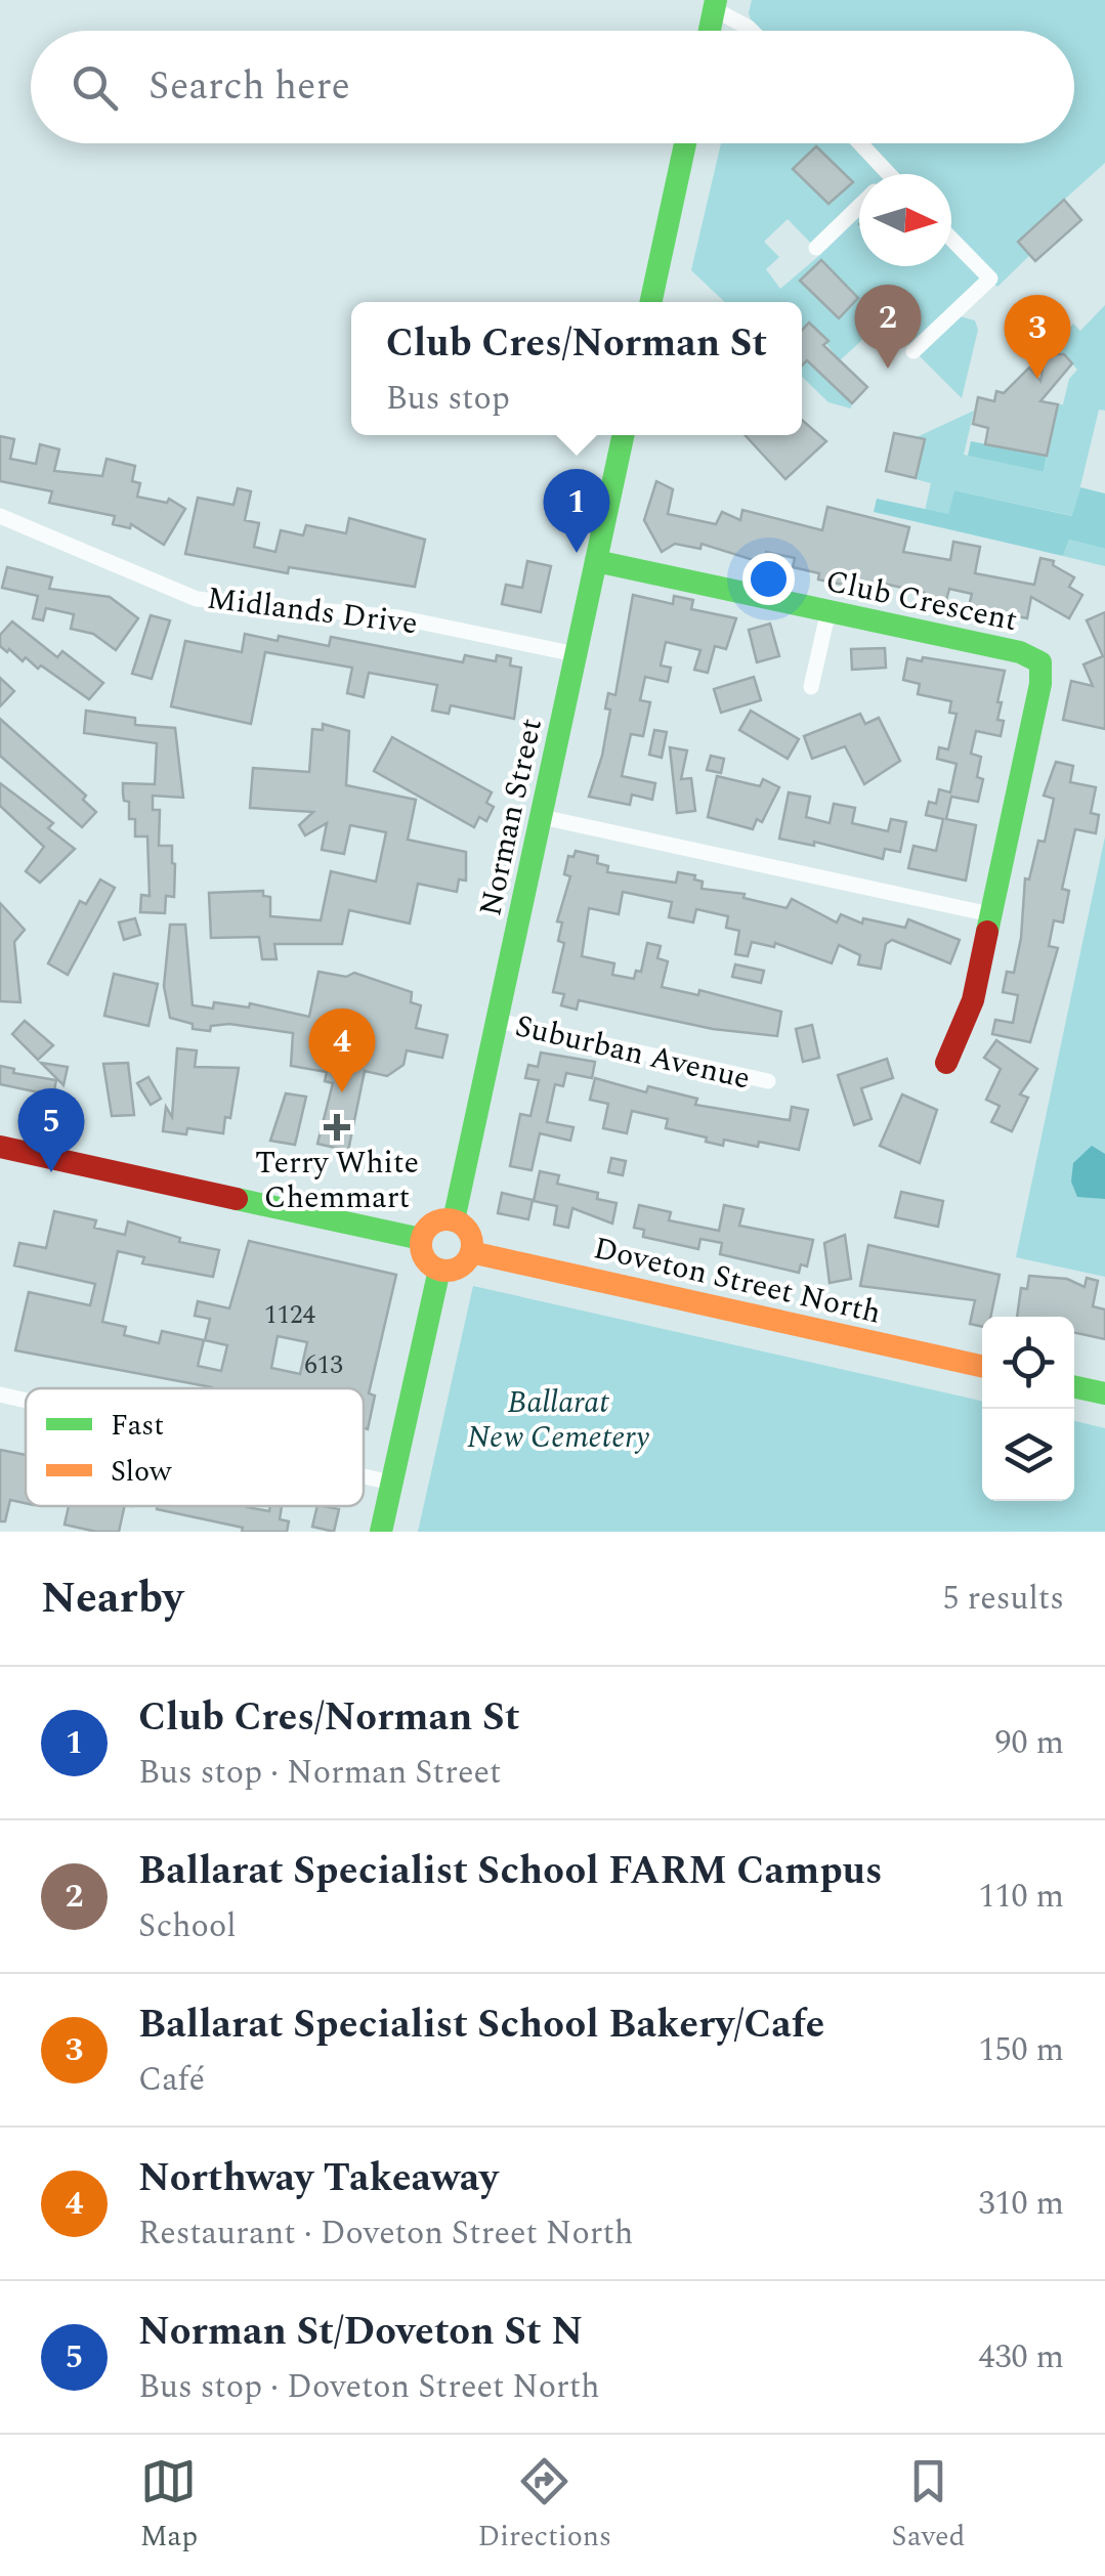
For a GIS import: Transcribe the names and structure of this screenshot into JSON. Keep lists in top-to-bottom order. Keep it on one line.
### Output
{"streets":{"street":["Club Crescent","Midlands Drive","Norman Street","Suburban Avenue","Doveton Street North"]},"crossings":[["Club Crescent","Norman Street"],["Midlands Drive","Norman Street"],["Norman Street","Suburban Avenue"],["Norman Street","Doveton Street North"]],"parks":["Ballarat New Cemetery"],"places":{"health":["Terry White Chemmart"]},"house_numbers":["1124","613"],"legend":["Fast","Slow"],"north":"right","page":{"search":"Search here","pins":["2","3","1","4","5"],"popup":["Club Cres/Norman St","Bus stop"],"heading":["Nearby","5 results"],"list":[{"mark":"1","name":"Club Cres/Norman St","note":"Bus stop · Norman Street","value":"90 m"},{"mark":"2","name":"Ballarat Specialist School FARM Campus","note":"School","value":"110 m"},{"mark":"3","name":"Ballarat Specialist School Bakery/Cafe","note":"Café","value":"150 m"},{"mark":"4","name":"Northway Takeaway","note":"Restaurant · Doveton Street North","value":"310 m"},{"mark":"5","name":"Norman St/Doveton St N","note":"Bus stop · Doveton Street North","value":"430 m"}],"nav":["Map","Directions","Saved"]}}
